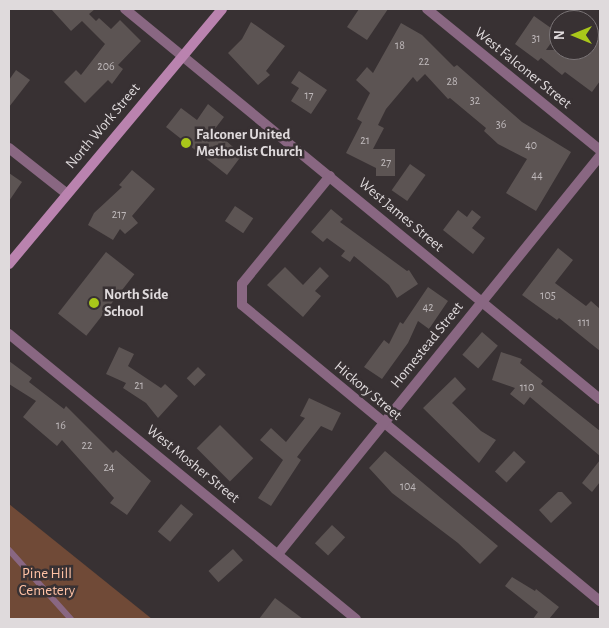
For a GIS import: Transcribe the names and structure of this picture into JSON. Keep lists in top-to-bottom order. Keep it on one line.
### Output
{"streets":{"street":["West Falconer Street","North Work Street","West James Street","Homestead Street","Hickory Street","West Mosher Street"]},"crossings":[["North Work Street","West James Street"],["West James Street","Homestead Street"],["West James Street","Hickory Street"],["Homestead Street","Hickory Street"],["Homestead Street","West Mosher Street"]],"parks":["Pine Hill Cemetery"],"places":["Falconer United Methodist Church","North Side School"],"house_numbers":["31","18","22","206","28","17","32","36","21","40","27","44","217","105","42","111","21","110","16","22","24","104"],"north":"left"}
